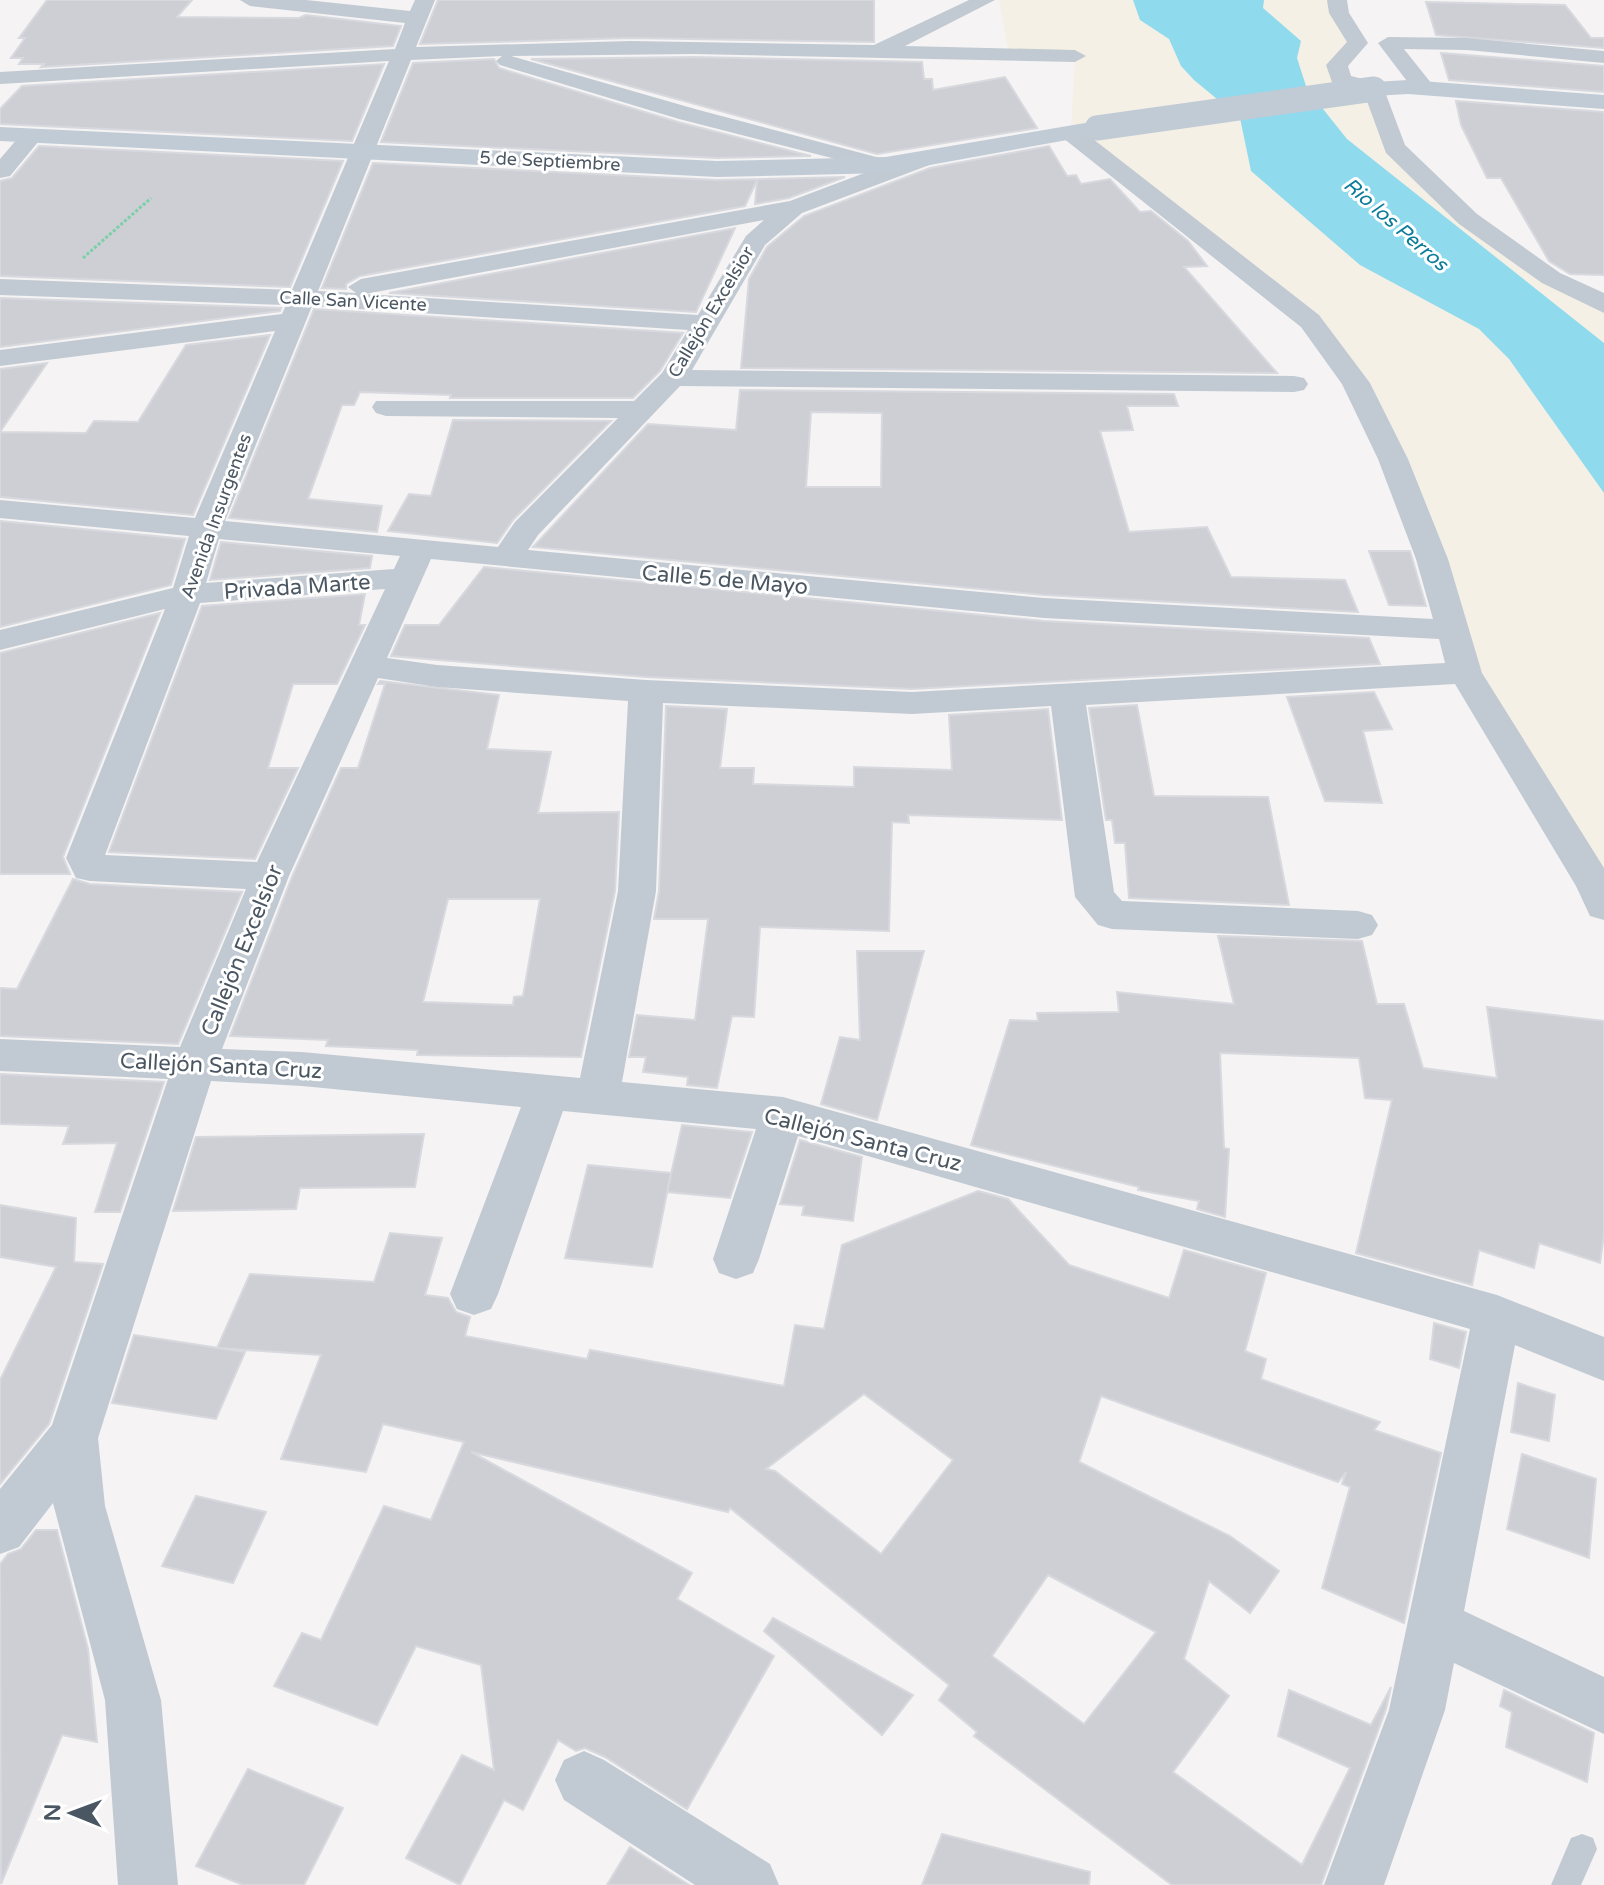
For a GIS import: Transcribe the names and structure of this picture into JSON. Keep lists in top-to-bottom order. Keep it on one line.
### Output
{"streets":{"street":["5 de Septiembre","Calle San Vicente","Callejón Excelsior","Avenida Insurgentes","Calle 5 de Mayo","Privada Marte","Callejón Santa Cruz"]},"crossings":[["5 de Septiembre","Callejón Excelsior"],["5 de Septiembre","Avenida Insurgentes"],["Calle San Vicente","Callejón Excelsior"],["Calle San Vicente","Avenida Insurgentes"],["Callejón Excelsior","Avenida Insurgentes"],["Callejón Excelsior","Calle 5 de Mayo"],["Callejón Excelsior","Privada Marte"],["Callejón Excelsior","Callejón Santa Cruz"],["Avenida Insurgentes","Calle 5 de Mayo"],["Avenida Insurgentes","Privada Marte"],["Calle 5 de Mayo","Privada Marte"]],"water":["Rio los Perros"],"north":"left"}
